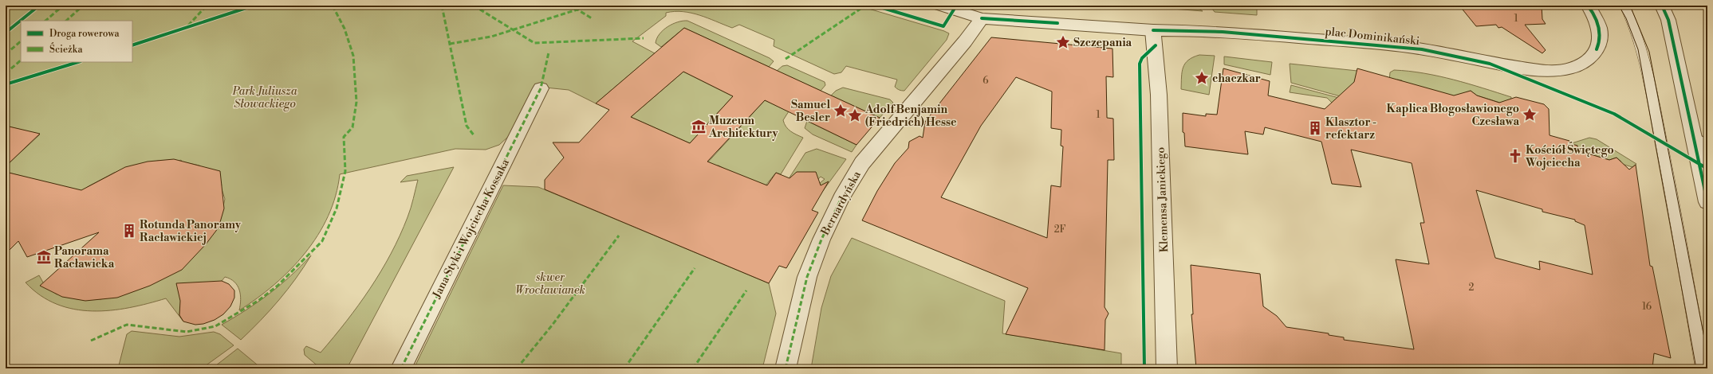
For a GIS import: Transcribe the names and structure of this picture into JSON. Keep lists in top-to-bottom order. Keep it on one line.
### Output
{"streets":{"street":["plac Dominikański","Klemensa Janickiego","Bernardyńska","Jana Styki i Wojciecha Kossaka"]},"crossings":[["plac Dominikański","Klemensa Janickiego"],["plac Dominikański","Bernardyńska"]],"parks":["Park Juliusza Słowackiego","skwer Wrocławianek"],"places":{"place":["Szczepania","chaczkar","Samuel Besler","Kaplica Błogosławionego Czesława","Adolf Benjamin (Friedrich) Hesse"],"museum":["Muzeum Architektury","Panorama Racławicka"],"building":["Klasztor - refektarz","Rotunda Panoramy Racławickiej"],"church":["Kościół Świętego Wojciecha"]},"house_numbers":["1","6","1","2F","2","16"],"legend":["Droga rowerowa","Ścieżka"]}
